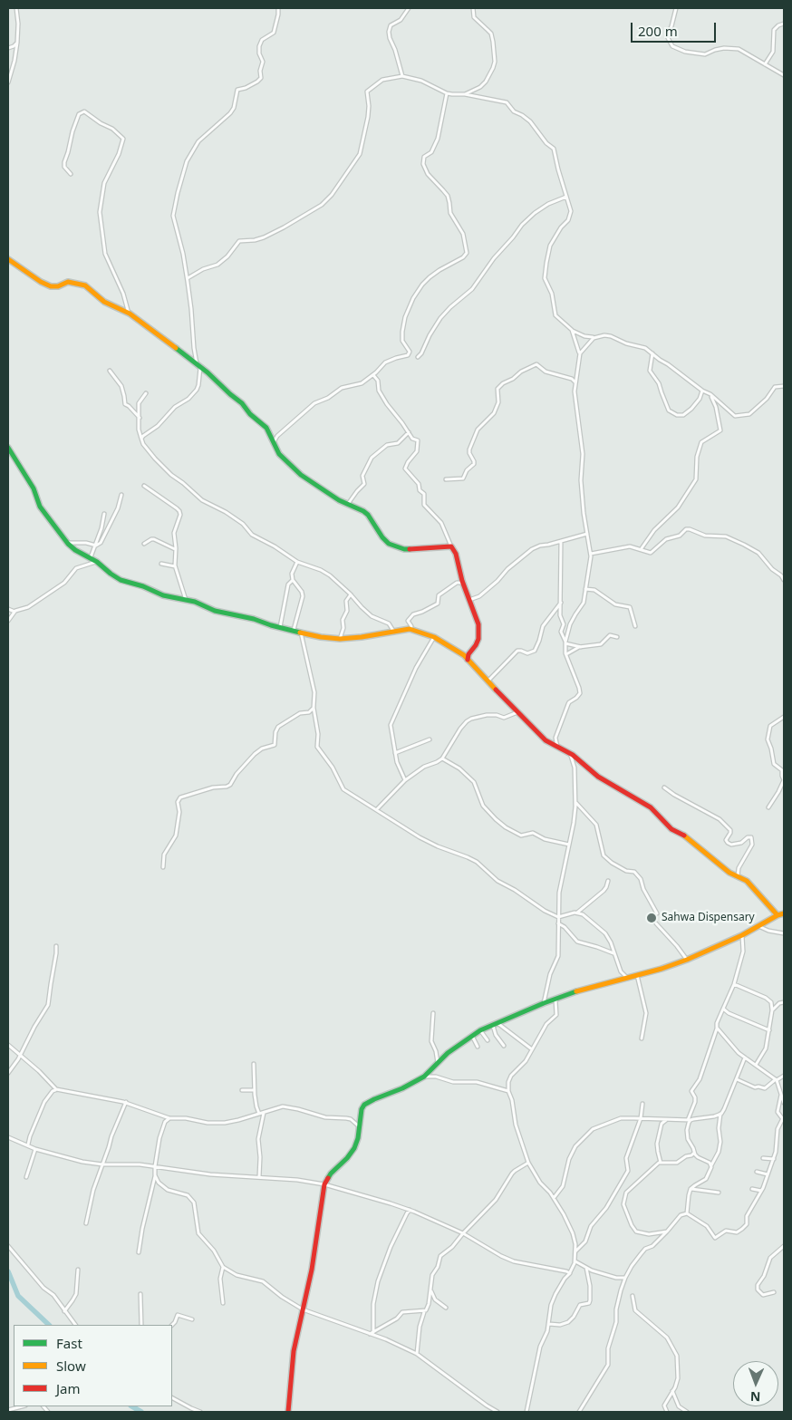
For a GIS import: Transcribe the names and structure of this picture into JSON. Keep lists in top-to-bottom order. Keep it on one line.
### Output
{"places":["Sahwa Dispensary"],"legend":["Fast","Slow","Jam"],"scale_bar":"200 m","north":"bottom"}
